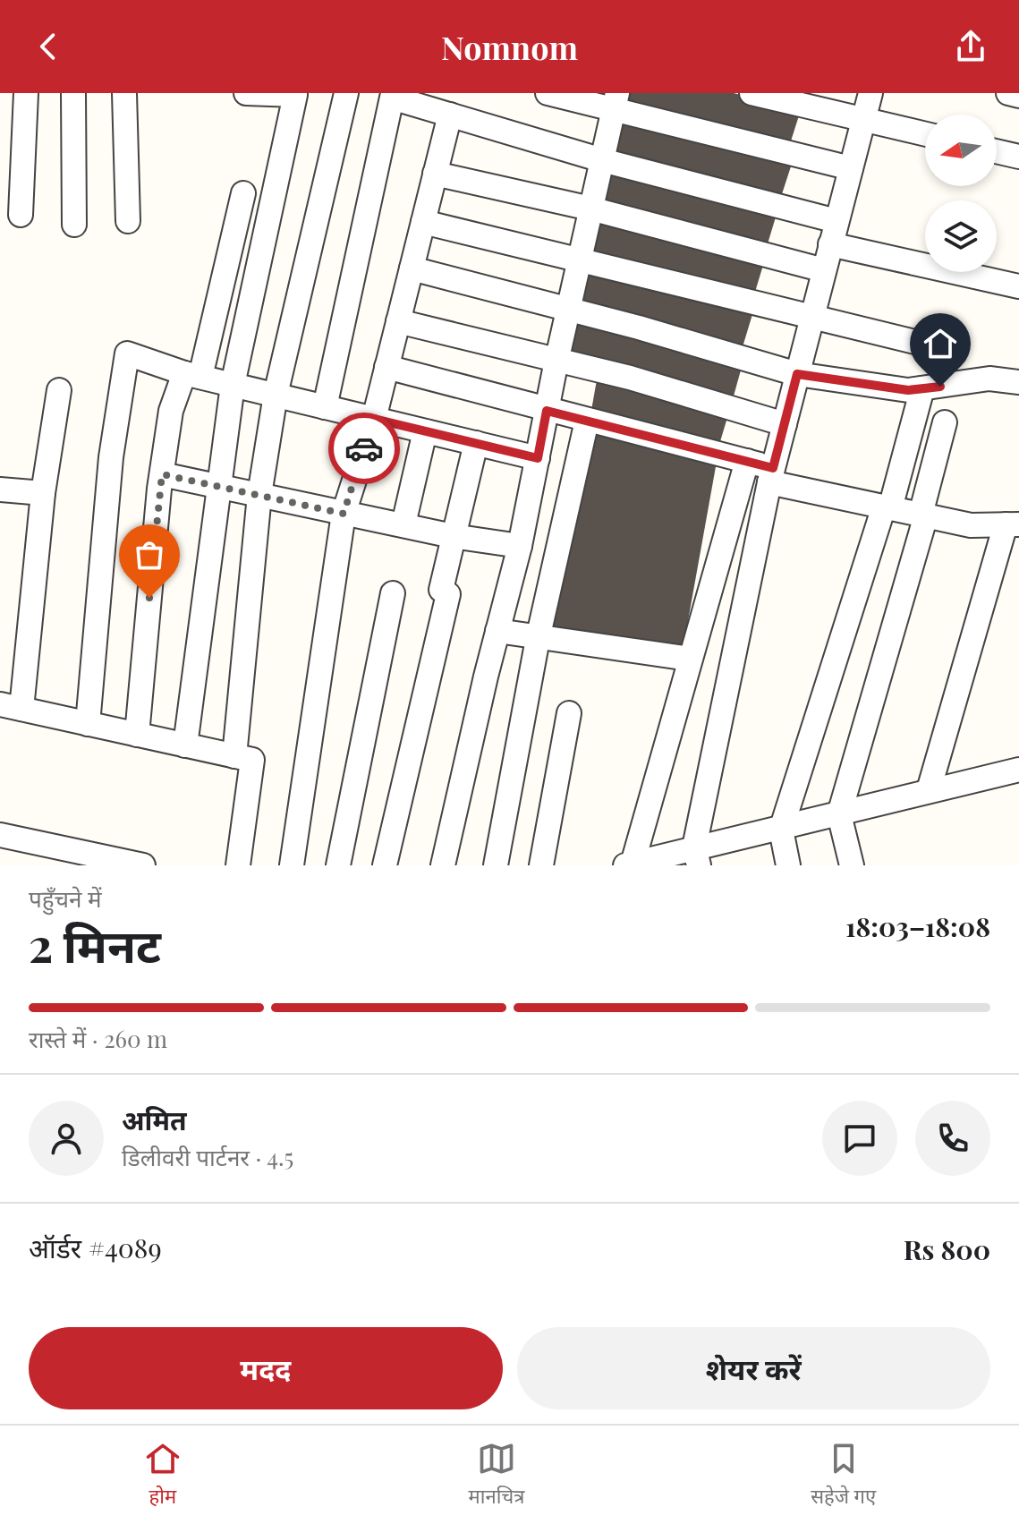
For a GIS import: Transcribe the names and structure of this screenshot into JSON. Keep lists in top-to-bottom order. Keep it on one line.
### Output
{"north":"left","page":{"header":"Nomnom","heading":["2 मिनट","पहुँचने में","18:03–18:08"],"panel":["अमित","डिलीवरी पार्टनर · 4.5","ऑर्डर #4089","Rs 800"],"bar":"रास्ते में · 260 m","buttons":["मदद","शेयर करें"],"tabs":["होम","मानचित्र","सहेजे गए"]}}
